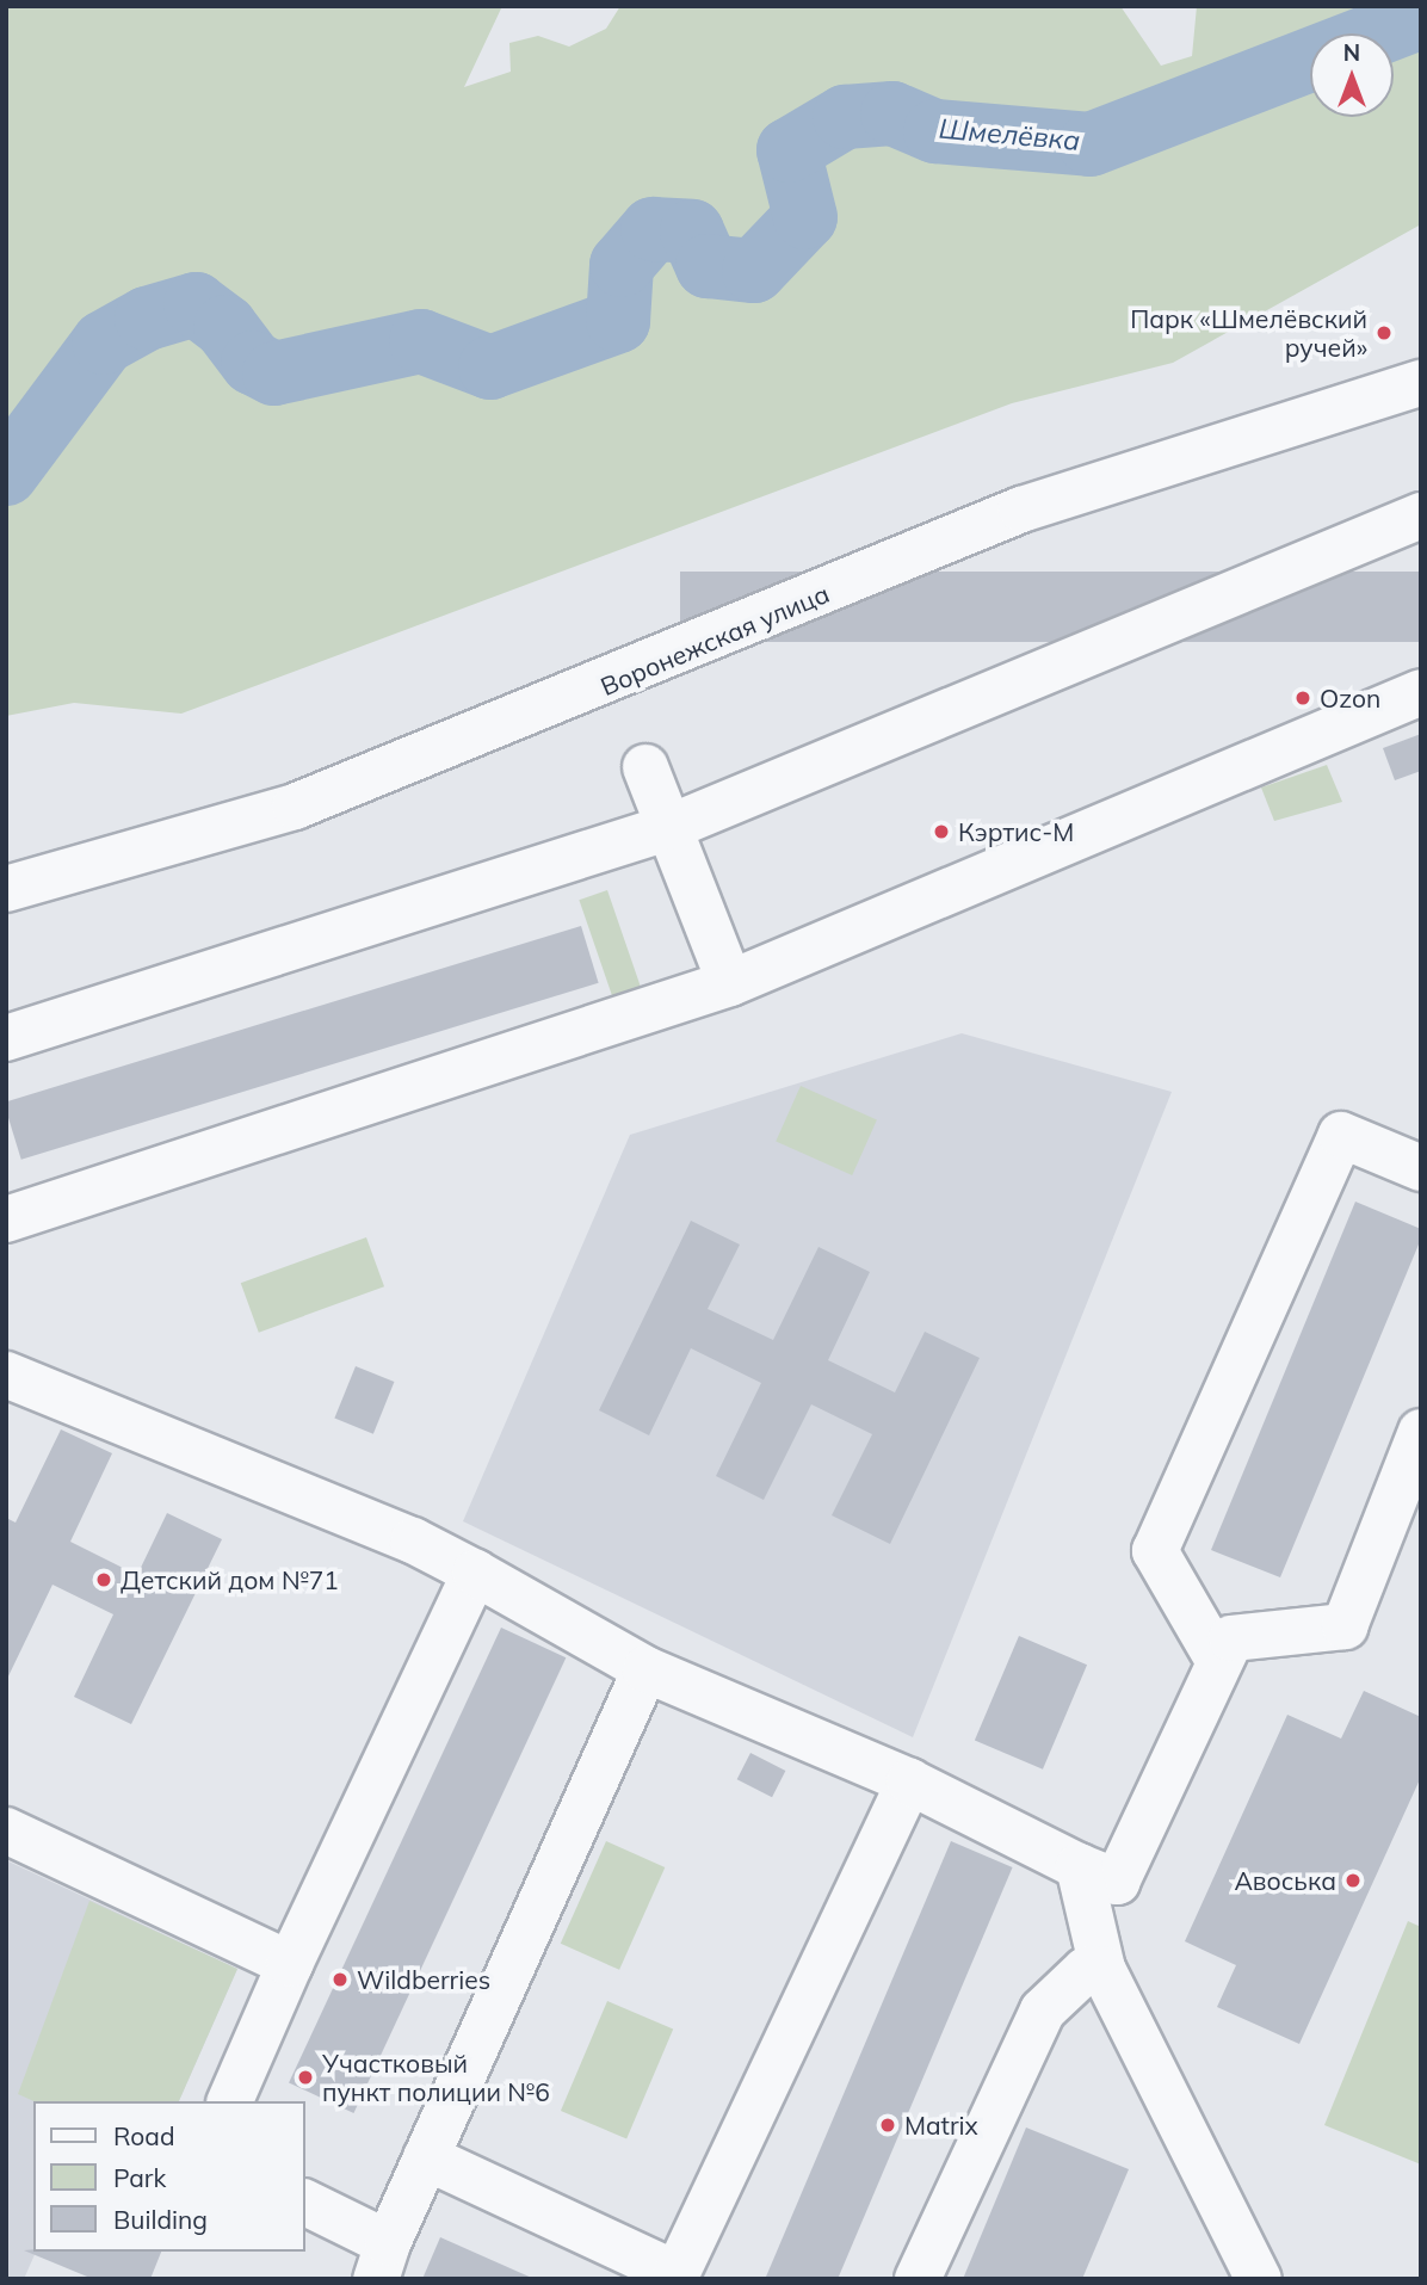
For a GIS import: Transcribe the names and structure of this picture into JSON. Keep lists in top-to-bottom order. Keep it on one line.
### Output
{"streets":{"street":["Воронежская улица"]},"water":["Шмелёвка"],"places":["Парк «Шмелёвский ручей»","Ozon","Кэртис-М","Детский дом №71","Авоська","Wildberries","Участковый пункт полиции №6","Matrix"],"legend":["Road","Park","Building"],"north":"top"}
